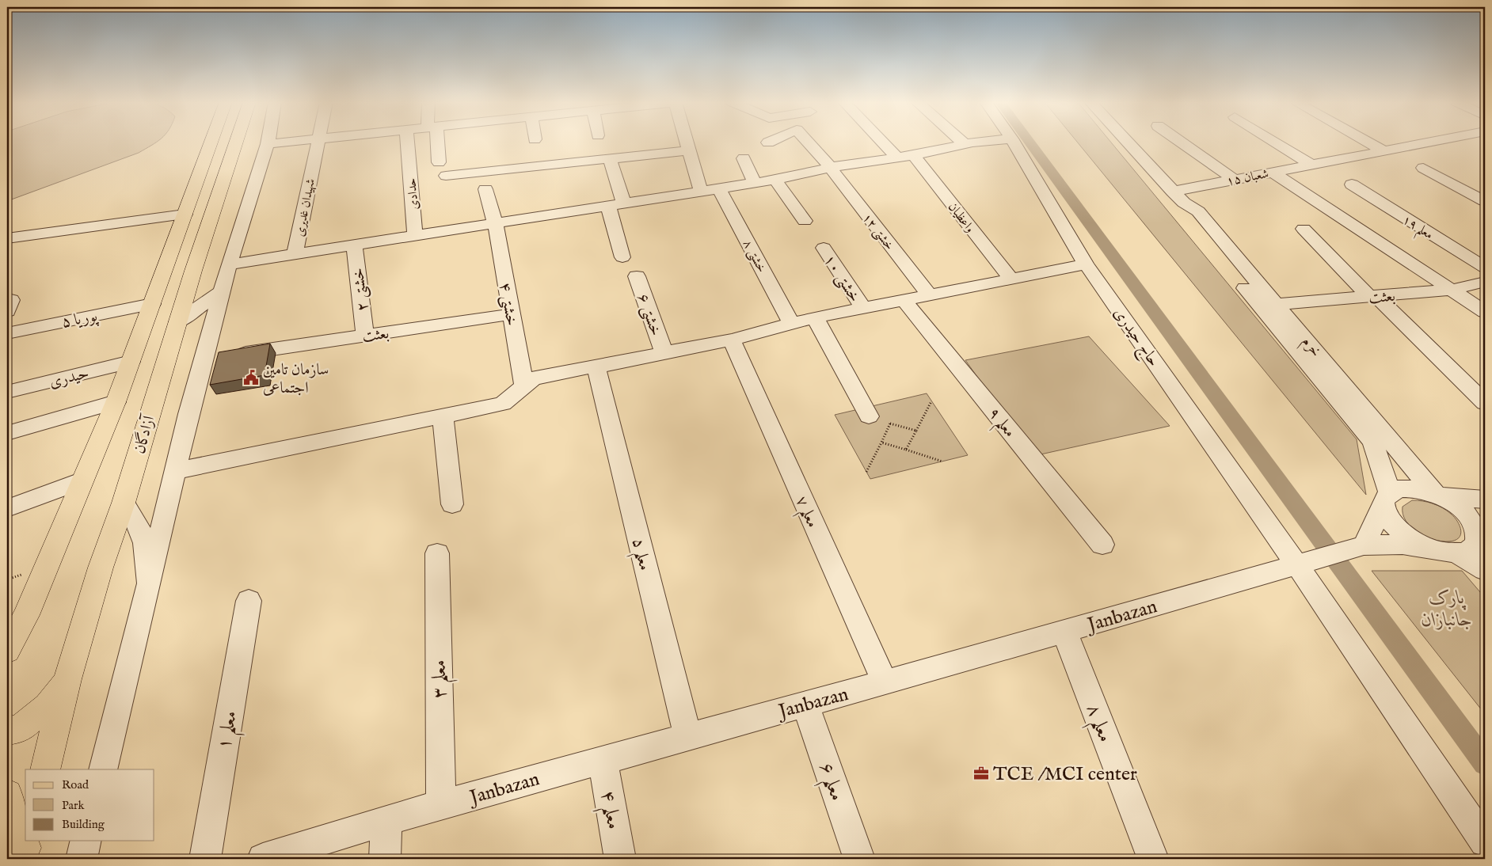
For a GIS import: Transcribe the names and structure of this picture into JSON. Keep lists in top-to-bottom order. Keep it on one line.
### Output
{"streets":{"main road":["آزادگان"],"street":["۱۵ شعبان","حدادی","شهیدان غدیری","واعظیان","معلم ۱۹","خشتی ۱۲","خشتی ۸","خشتی ۱۰","خشتی ۲","بعثت","خشتی ۴","خشتی ۶","پوریا ۵","حاج حیدری","خرم","حیدری","معلم ۹","معلم ۷","معلم ۵","Janbazan","معلم ۳","معلم ۸","معلم ۱","معلم ۶","معلم ۴"]},"crossings":[["۱۵ شعبان","خرم"],["خشتی ۲","بعثت"],["بعثت","خشتی ۴"],["بعثت","خرم"],["حاج حیدری","Janbazan"],["خرم","Janbazan"],["معلم ۷","Janbazan"],["معلم ۵","Janbazan"],["Janbazan","معلم ۳"],["Janbazan","معلم ۸"],["Janbazan","معلم ۶"],["Janbazan","معلم ۴"]],"parks":["پارک جانبازان"],"places":{"public building":["سازمان تامین اجتماعی"],"office":["TCE /MCI center"]},"legend":["Road","Park","Building"]}
